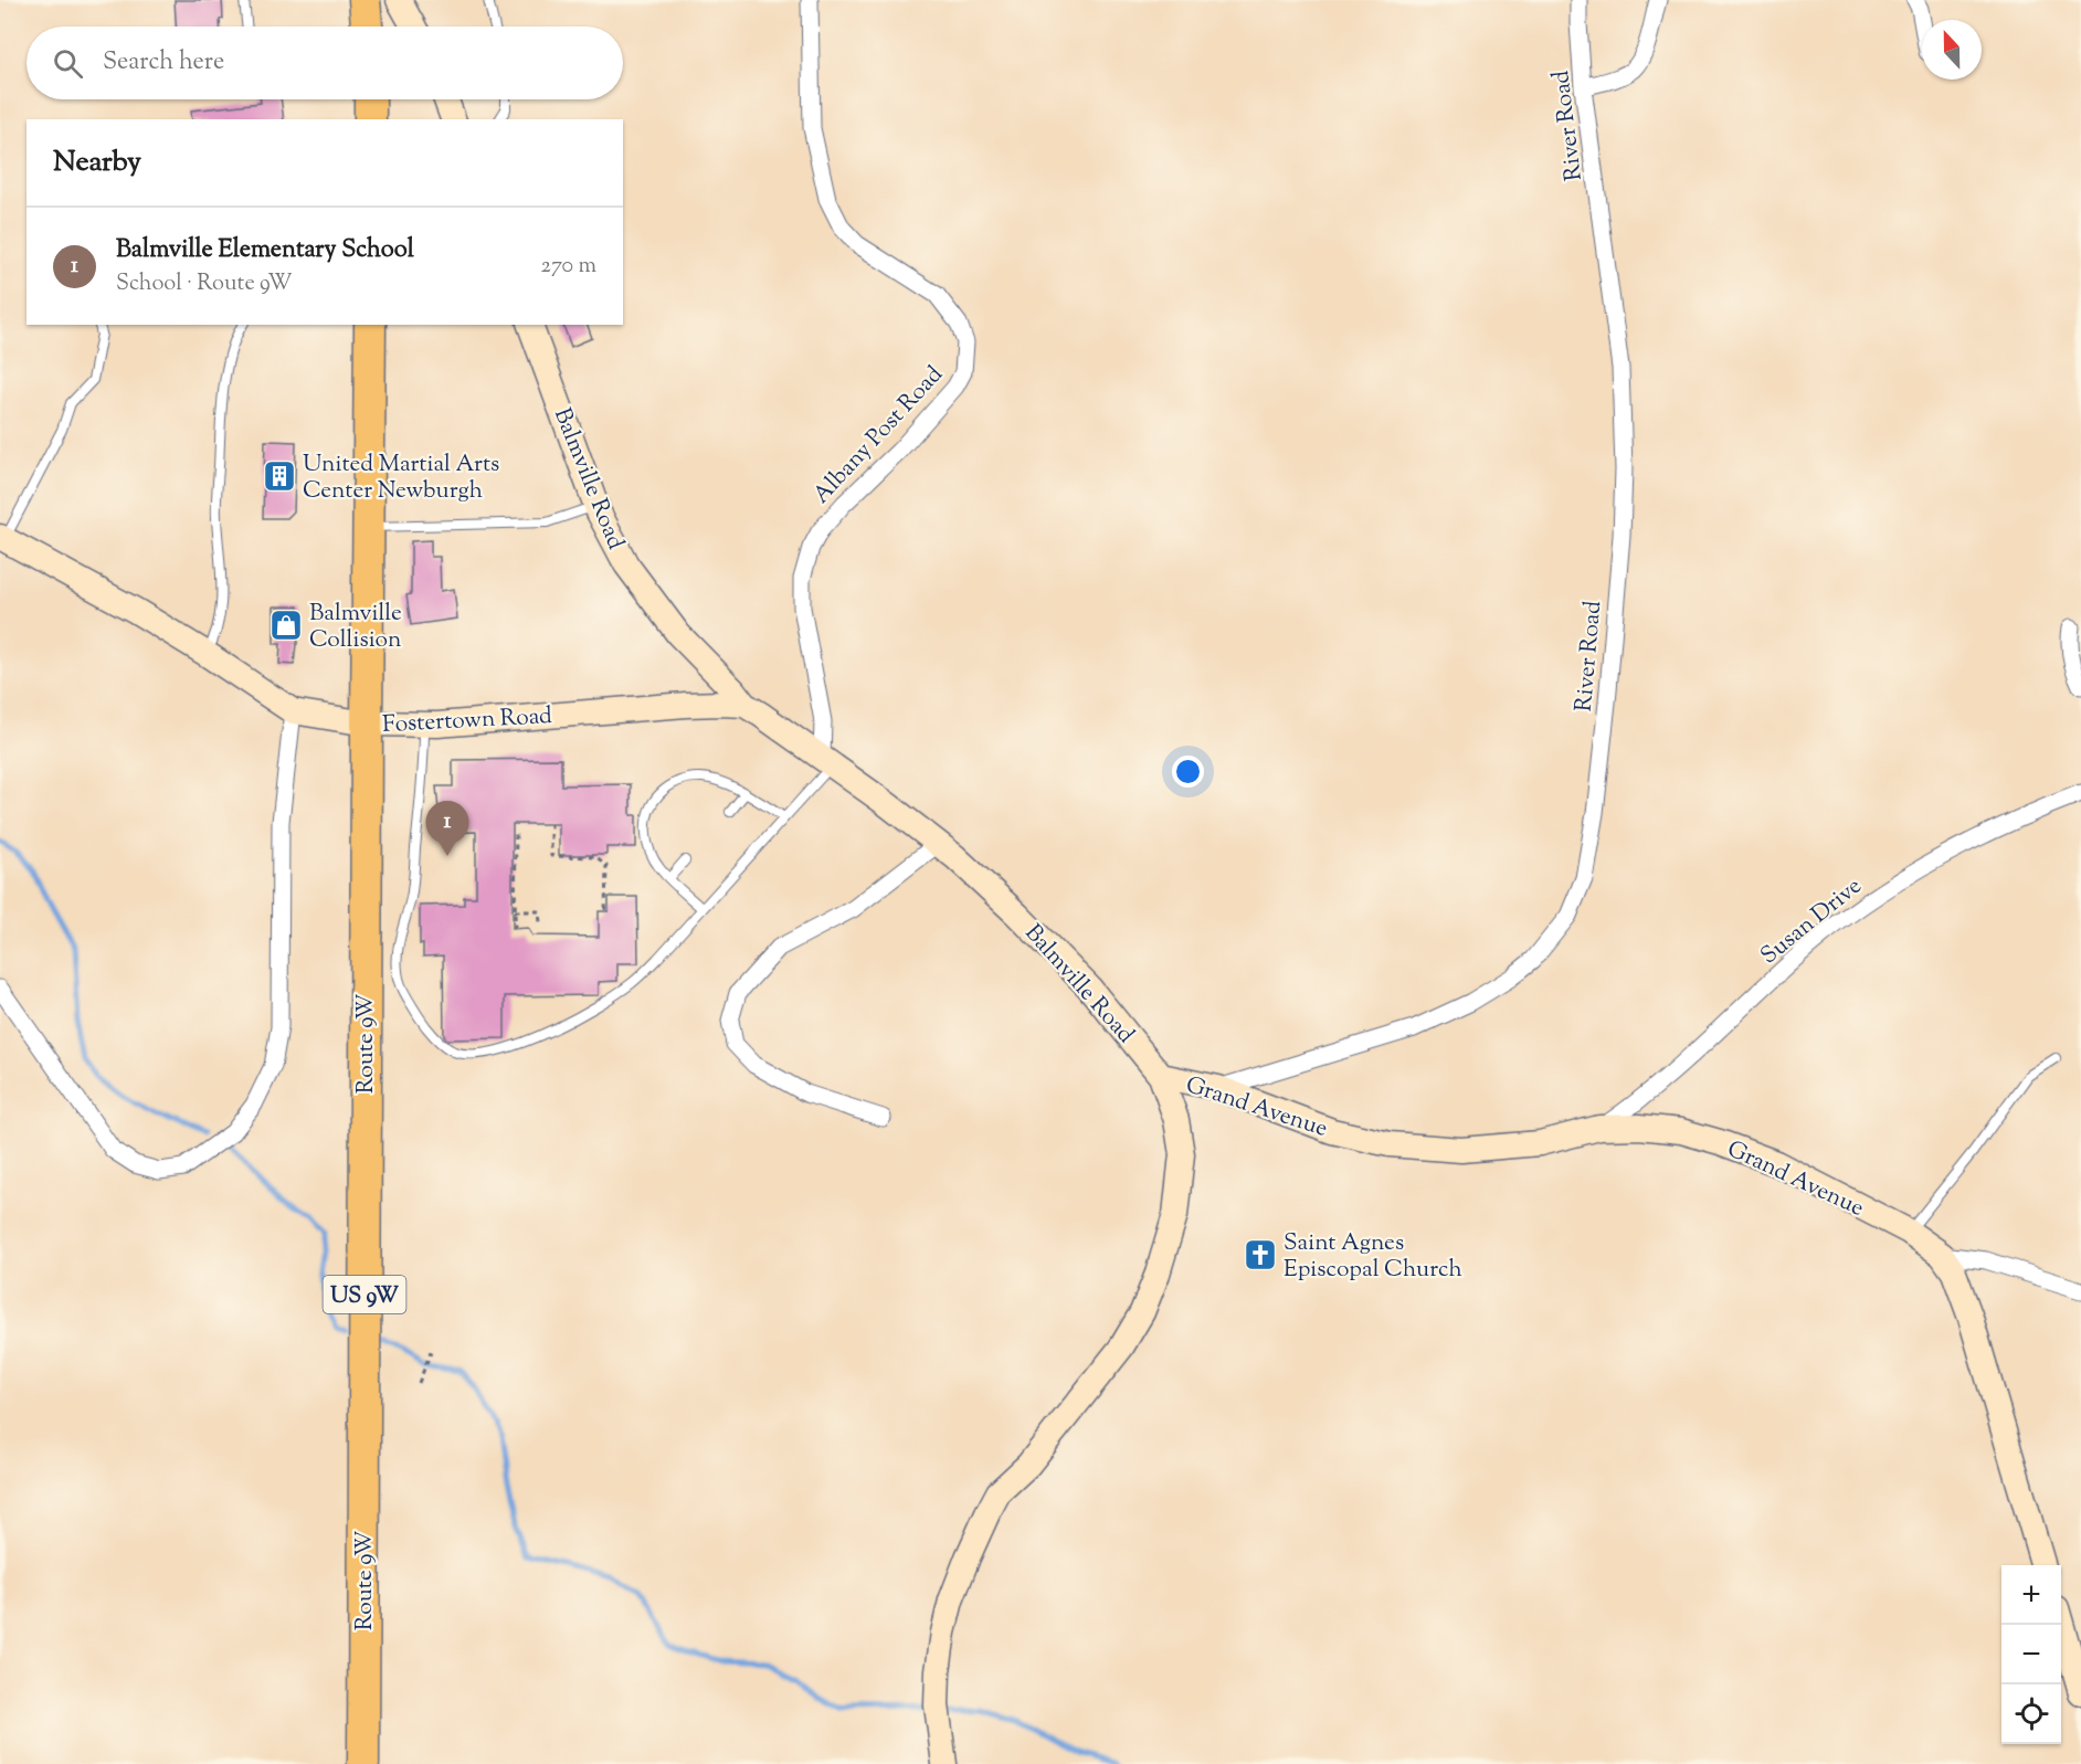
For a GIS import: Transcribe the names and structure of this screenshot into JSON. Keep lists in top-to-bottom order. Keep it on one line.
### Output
{"streets":{"highway":["Route 9W","US 9W"],"street":["River Road","Albany Post Road","Balmville Road","Fostertown Road","Susan Drive","Grand Avenue"]},"crossings":[["River Road","Grand Avenue"],["Albany Post Road","Balmville Road"],["Balmville Road","Fostertown Road"],["Balmville Road","Grand Avenue"],["Fostertown Road","Route 9W"],["Susan Drive","Grand Avenue"]],"places":{"building":["United Martial Arts Center Newburgh"],"shop":["Balmville Collision"],"church":["Saint Agnes Episcopal Church"]},"north":"top","page":{"search":"Search here","heading":"Nearby","list":[{"mark":"1","name":"Balmville Elementary School","note":"School · Route 9W","value":"270 m"}],"pins":"1","map_buttons":["+","−"]}}
